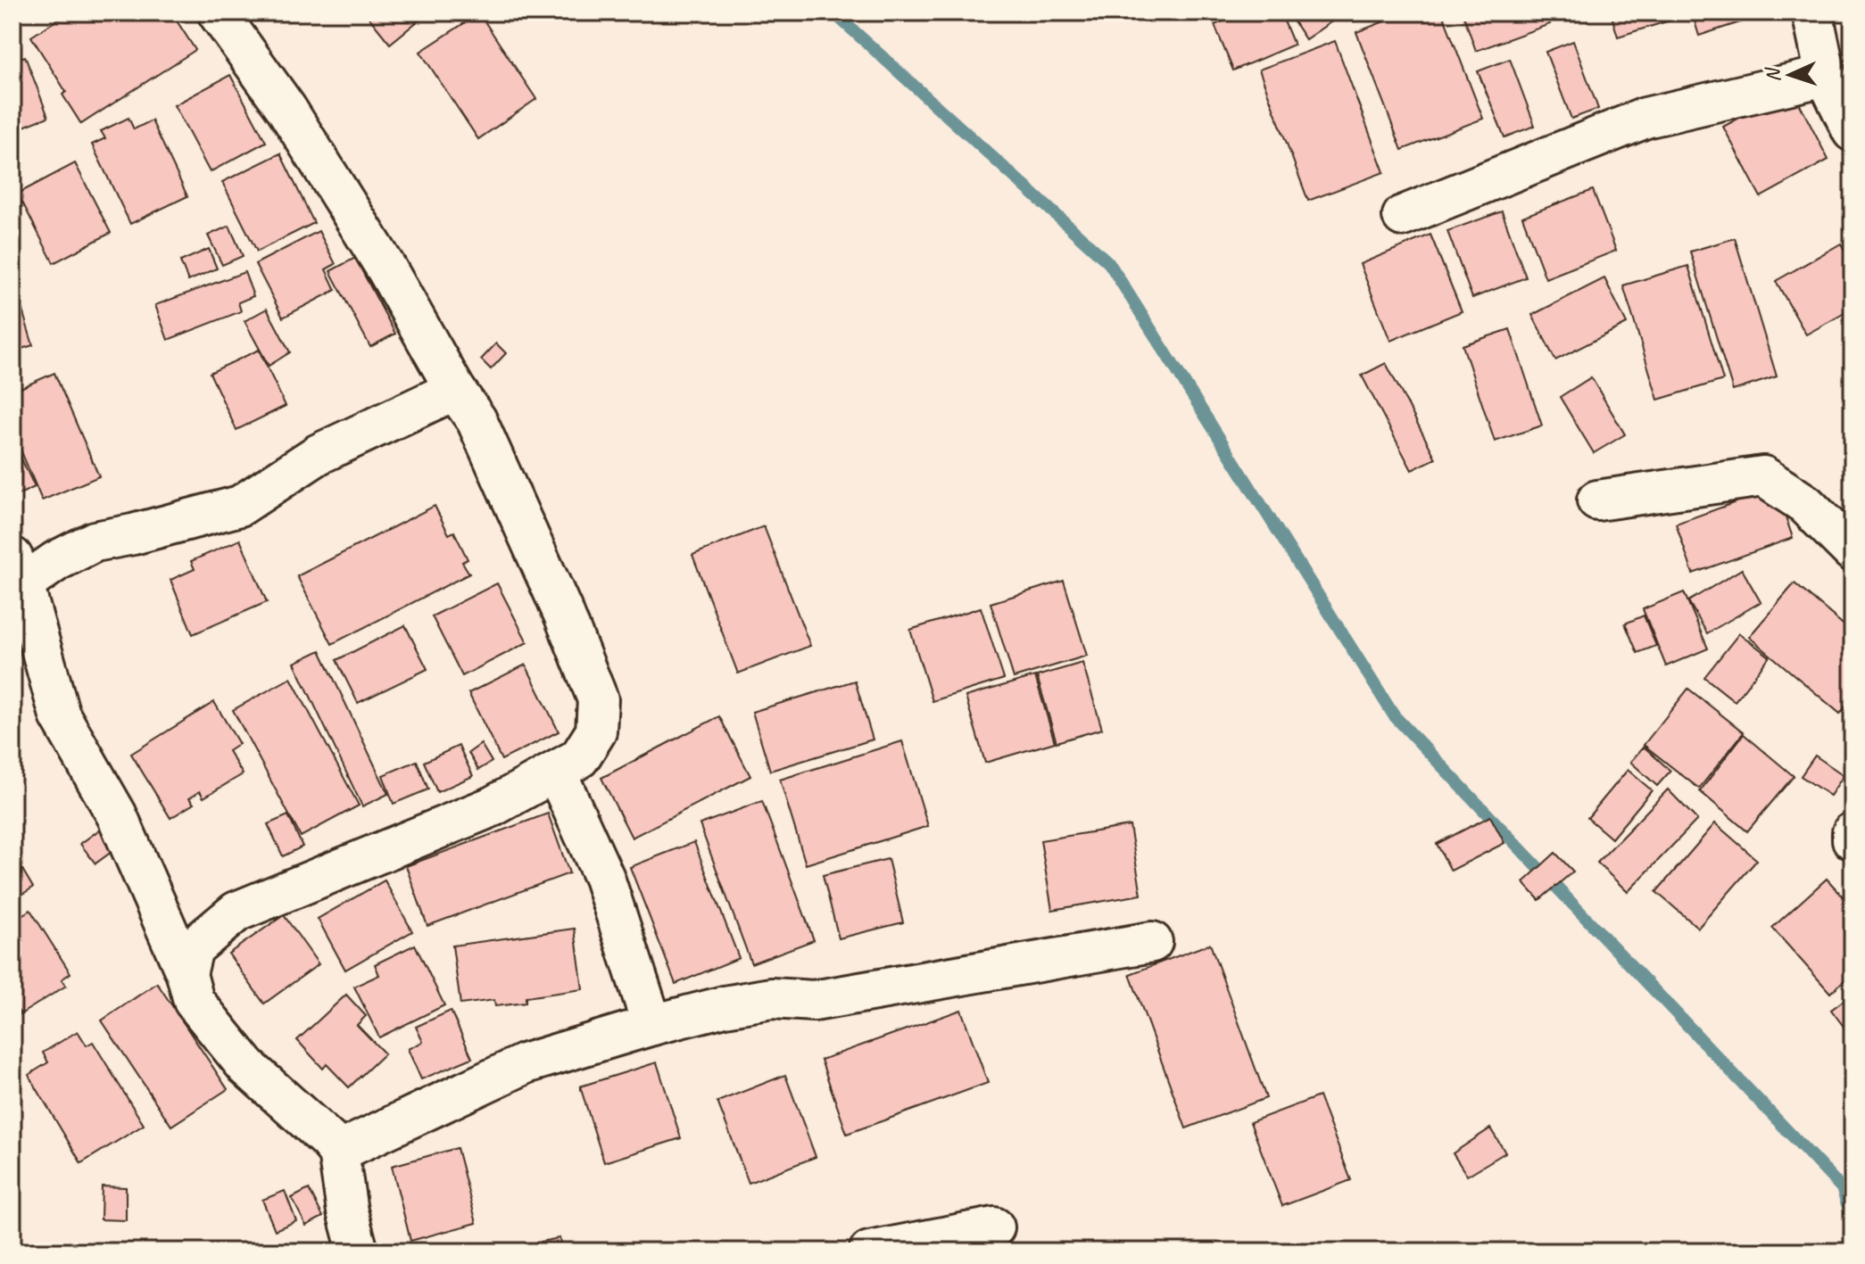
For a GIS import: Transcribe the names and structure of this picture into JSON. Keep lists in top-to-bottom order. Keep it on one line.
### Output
{"north":"left"}
